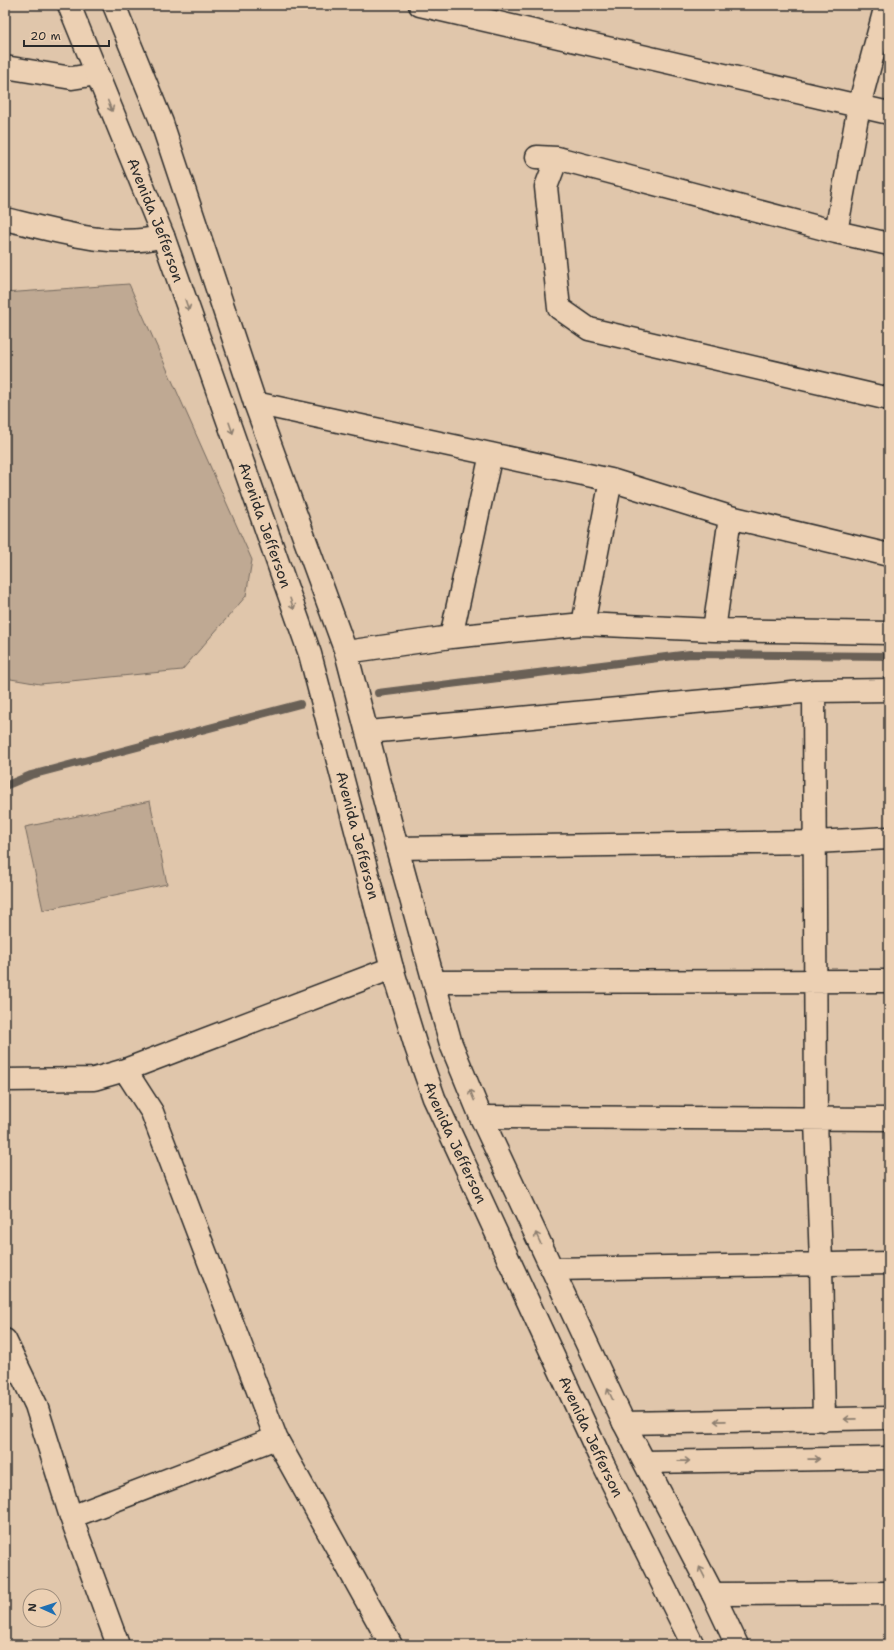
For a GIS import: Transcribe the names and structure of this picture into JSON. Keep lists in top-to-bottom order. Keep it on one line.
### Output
{"streets":{"street":["Avenida Jefferson"]},"scale_bar":"20 m","north":"left"}
